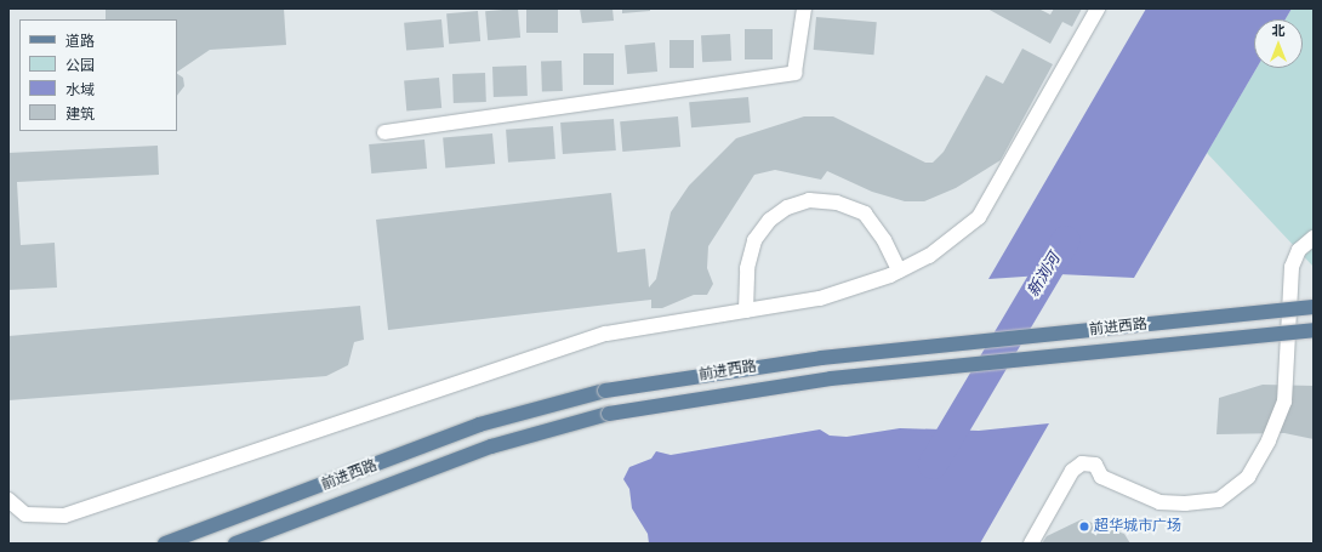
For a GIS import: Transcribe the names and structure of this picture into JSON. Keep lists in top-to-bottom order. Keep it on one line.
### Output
{"streets":{"main road":["前进西路"]},"water":["新浏河"],"places":["超华城市广场"],"legend":["道路","公园","水域","建筑"],"north":"top"}
